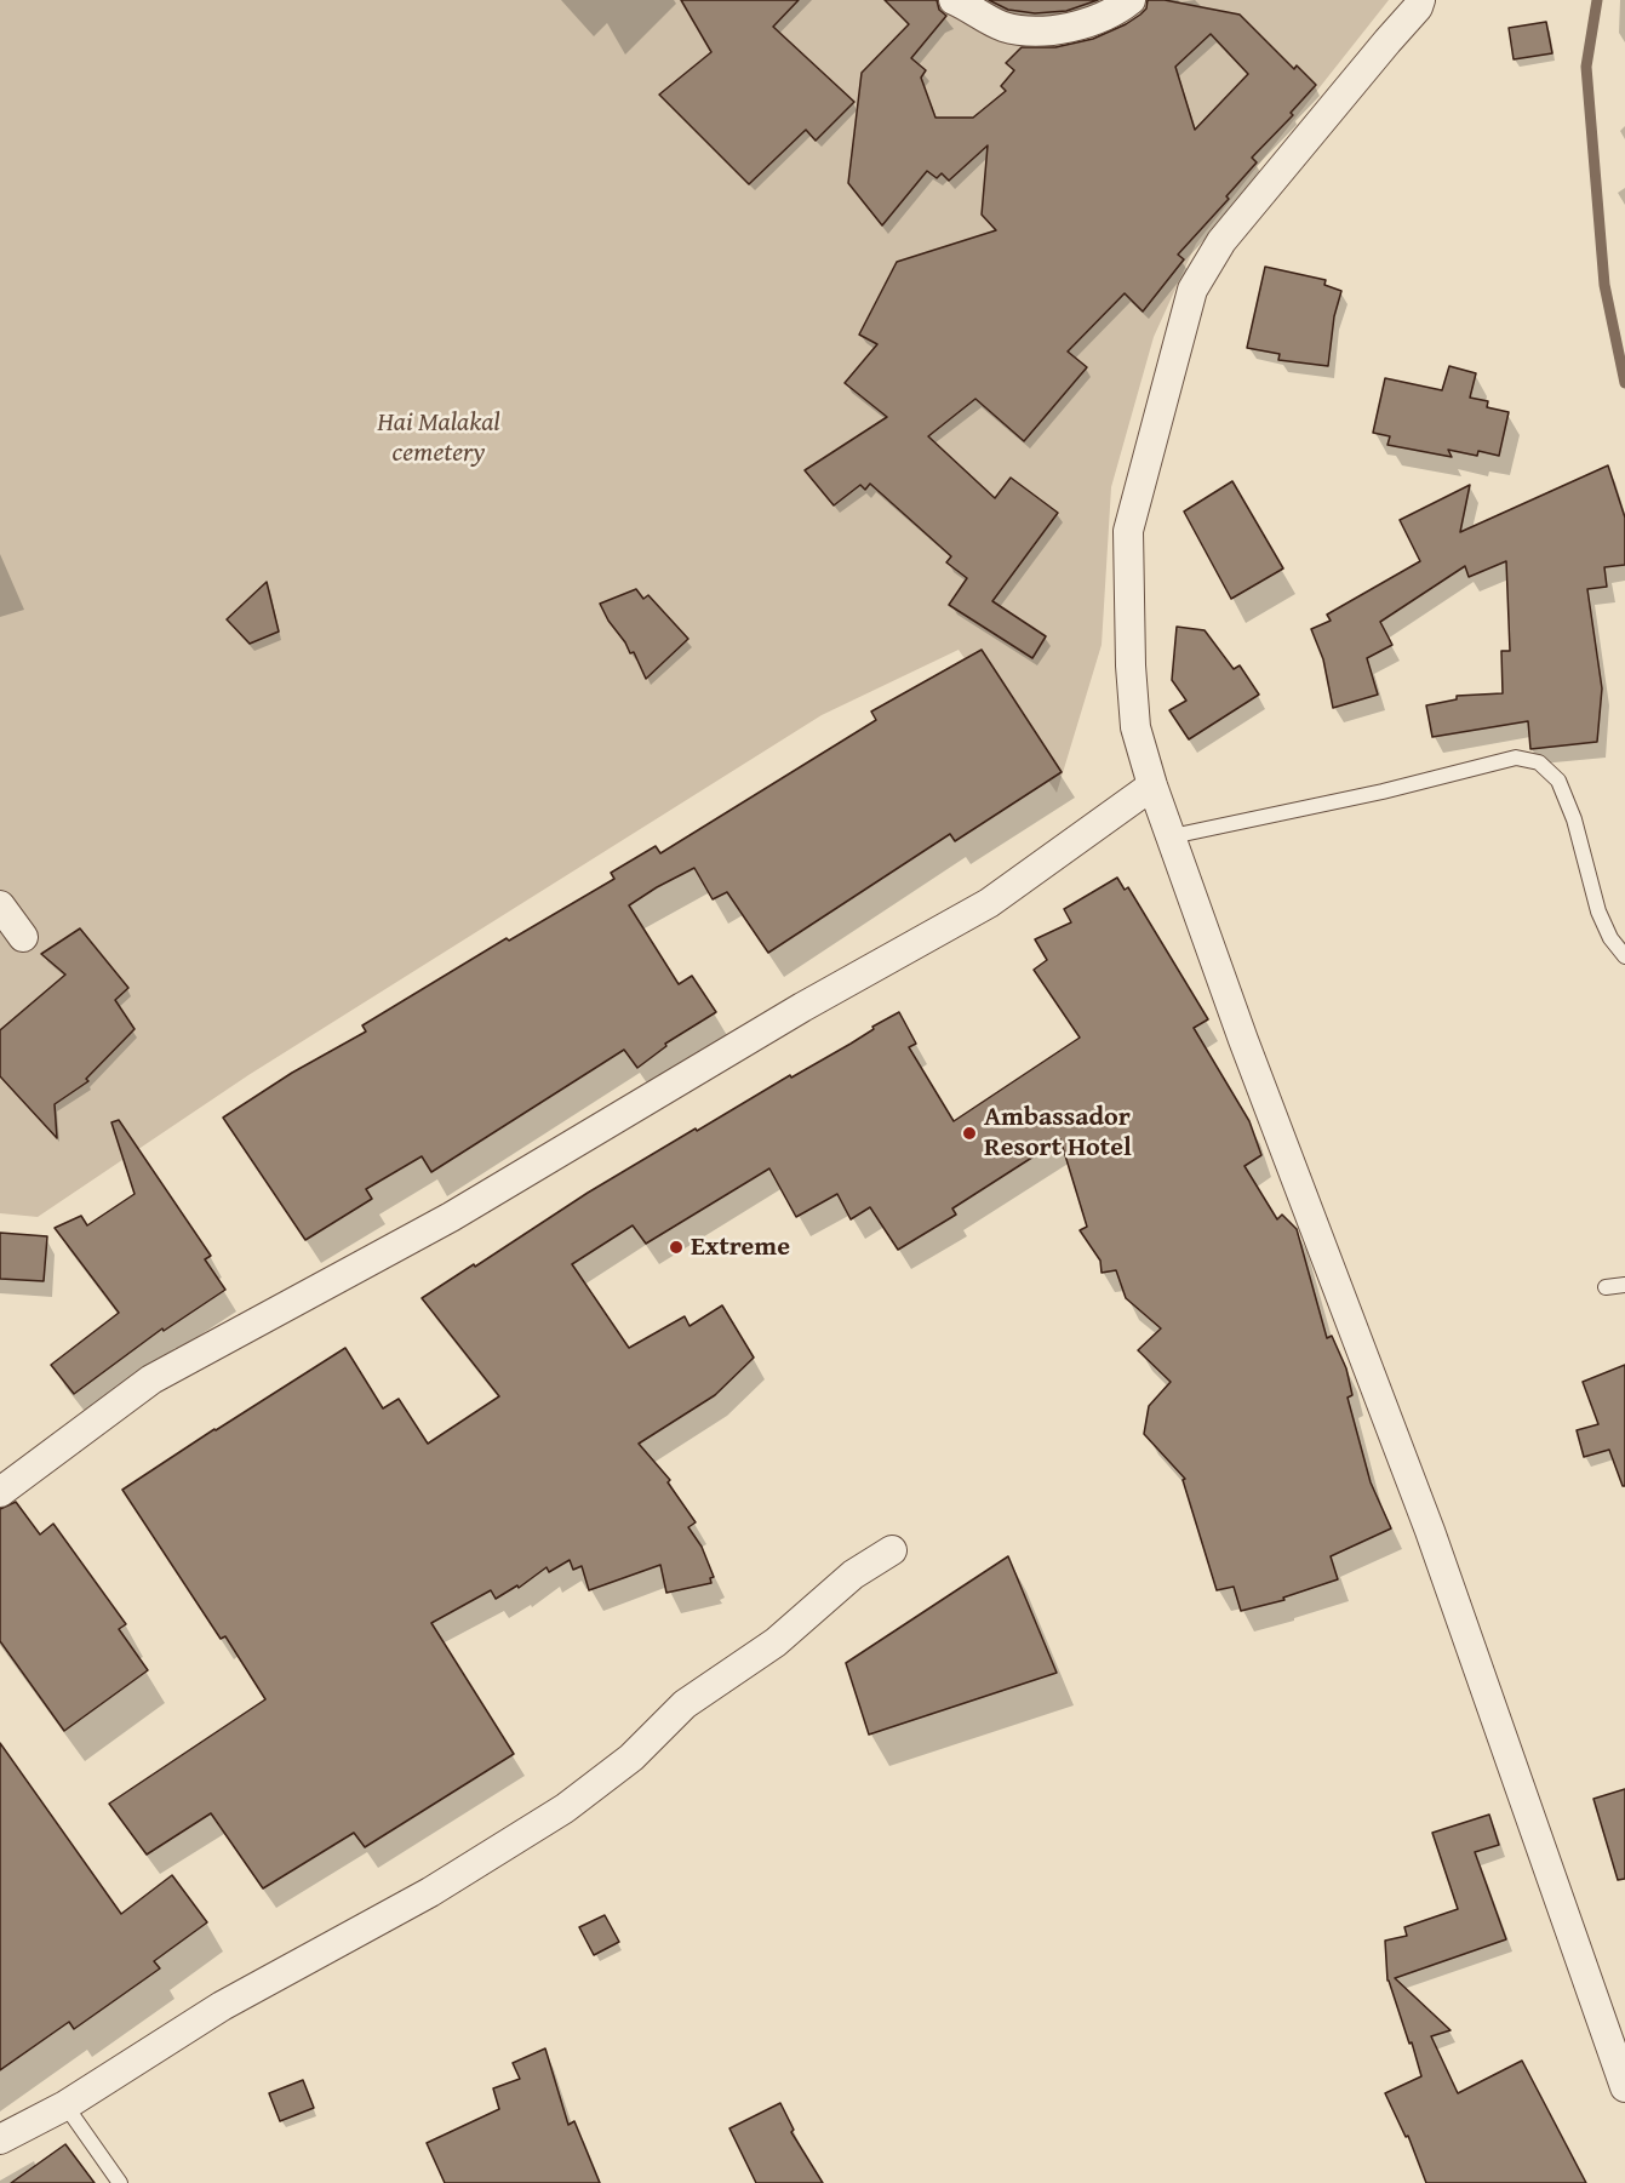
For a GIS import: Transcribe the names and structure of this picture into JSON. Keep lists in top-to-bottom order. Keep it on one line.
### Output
{"parks":["Hai Malakal cemetery"],"places":["Ambassador Resort Hotel","Extreme"]}
